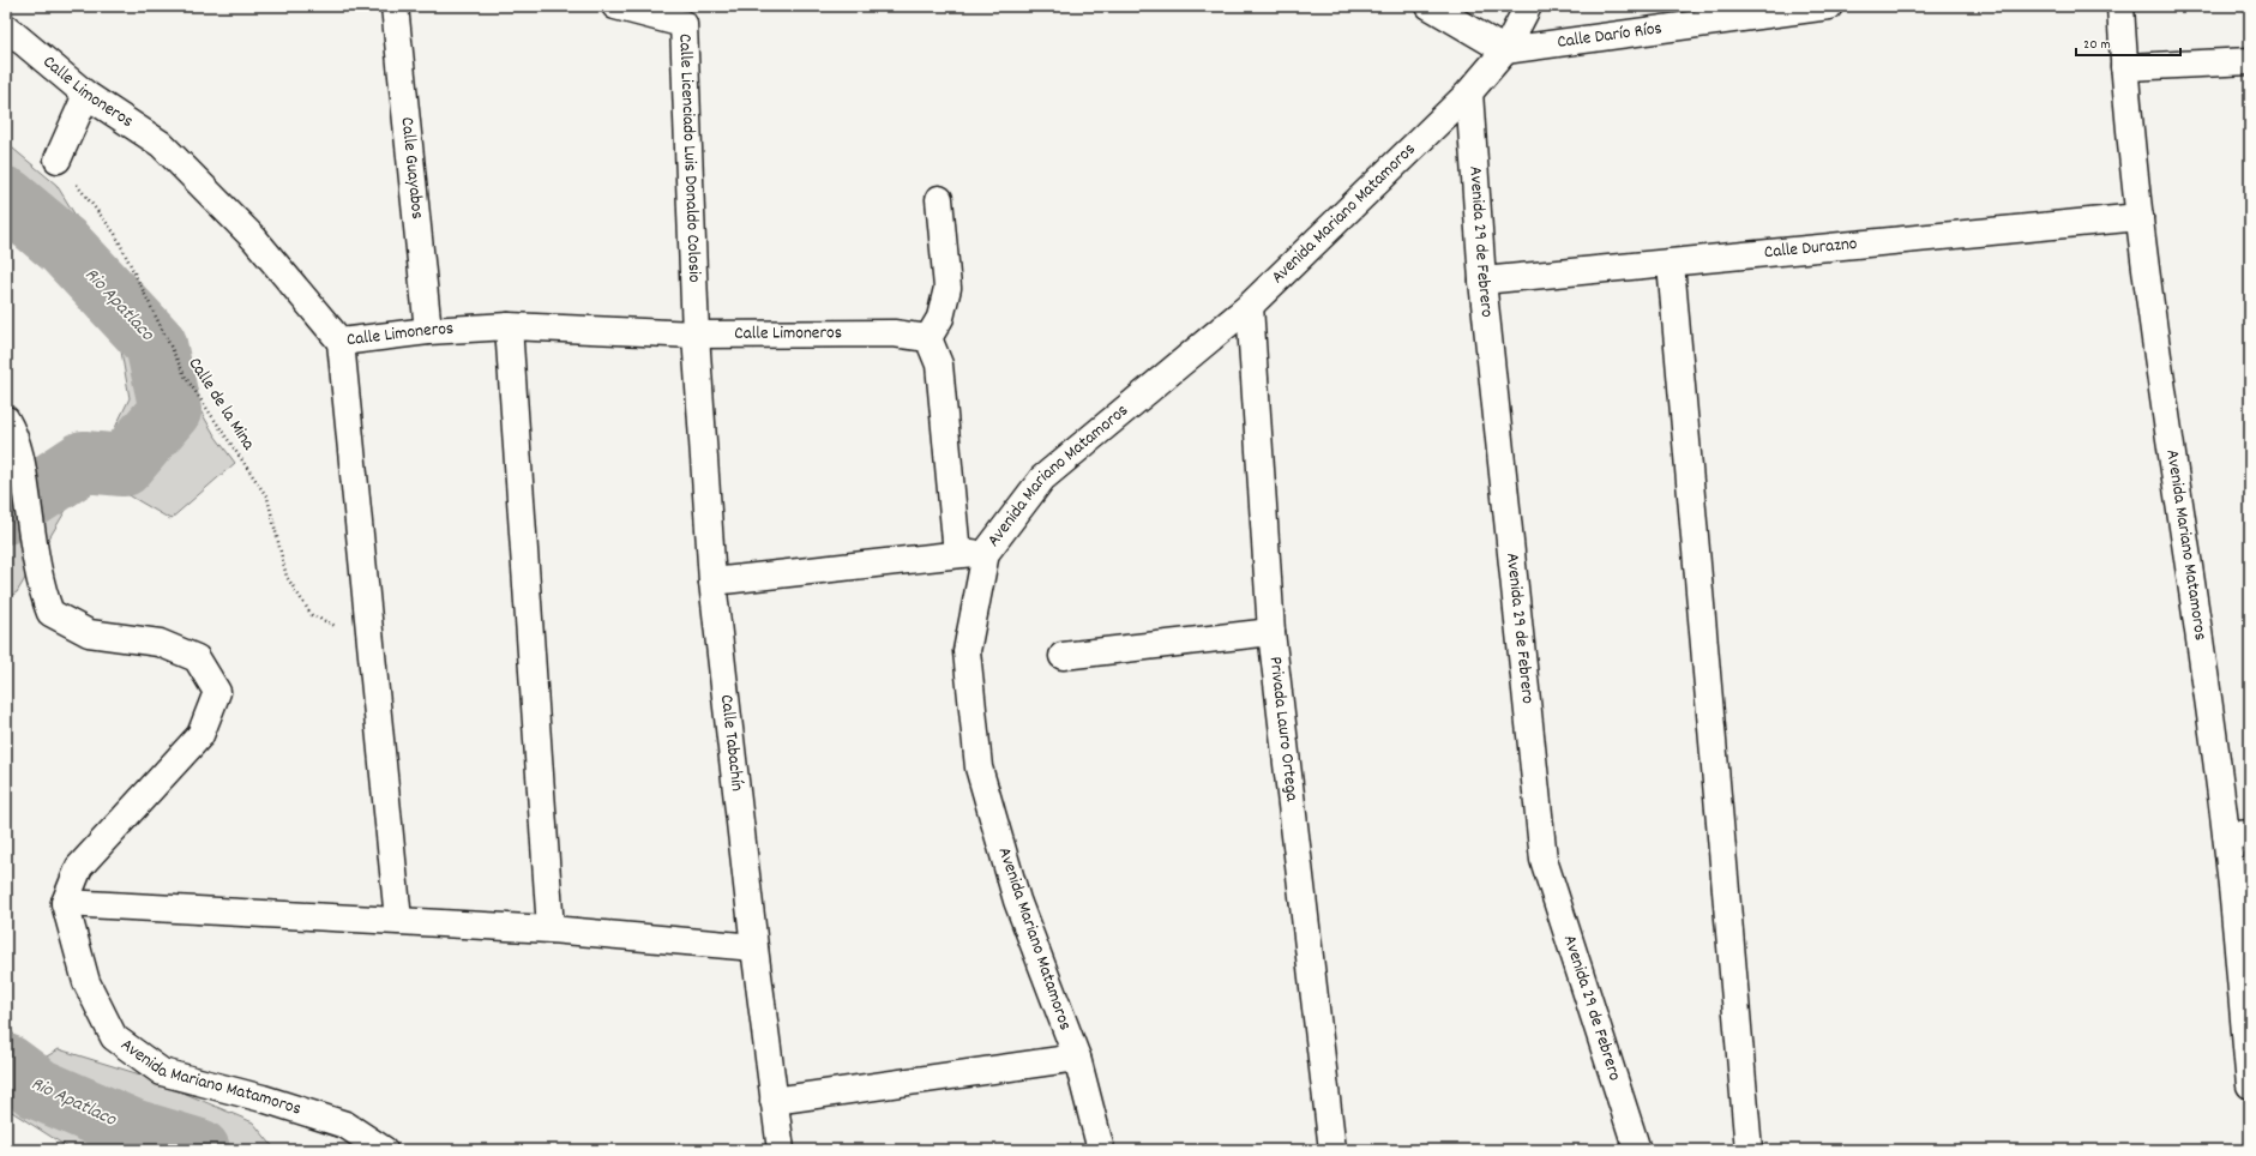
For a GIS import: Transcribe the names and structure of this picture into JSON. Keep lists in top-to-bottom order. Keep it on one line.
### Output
{"streets":{"street":["Calle Darío Ríos","Calle Limoneros","Calle Licenciado Luis Donaldo Colosio","Calle Guayabos","Avenida Mariano Matamoros","Avenida 29 de Febrero","Calle Durazno","Privada Lauro Ortega","Calle Tabachín"],"path":["Calle de la Mina"]},"crossings":[["Calle Darío Ríos","Avenida Mariano Matamoros"],["Calle Limoneros","Calle Licenciado Luis Donaldo Colosio"],["Calle Limoneros","Calle Guayabos"],["Calle Limoneros","Calle Tabachín"],["Calle Licenciado Luis Donaldo Colosio","Calle Tabachín"],["Avenida Mariano Matamoros","Avenida 29 de Febrero"],["Avenida Mariano Matamoros","Calle Durazno"],["Avenida Mariano Matamoros","Privada Lauro Ortega"],["Avenida 29 de Febrero","Calle Durazno"]],"water":["Rio Apatlaco"],"scale_bar":"20 m"}
